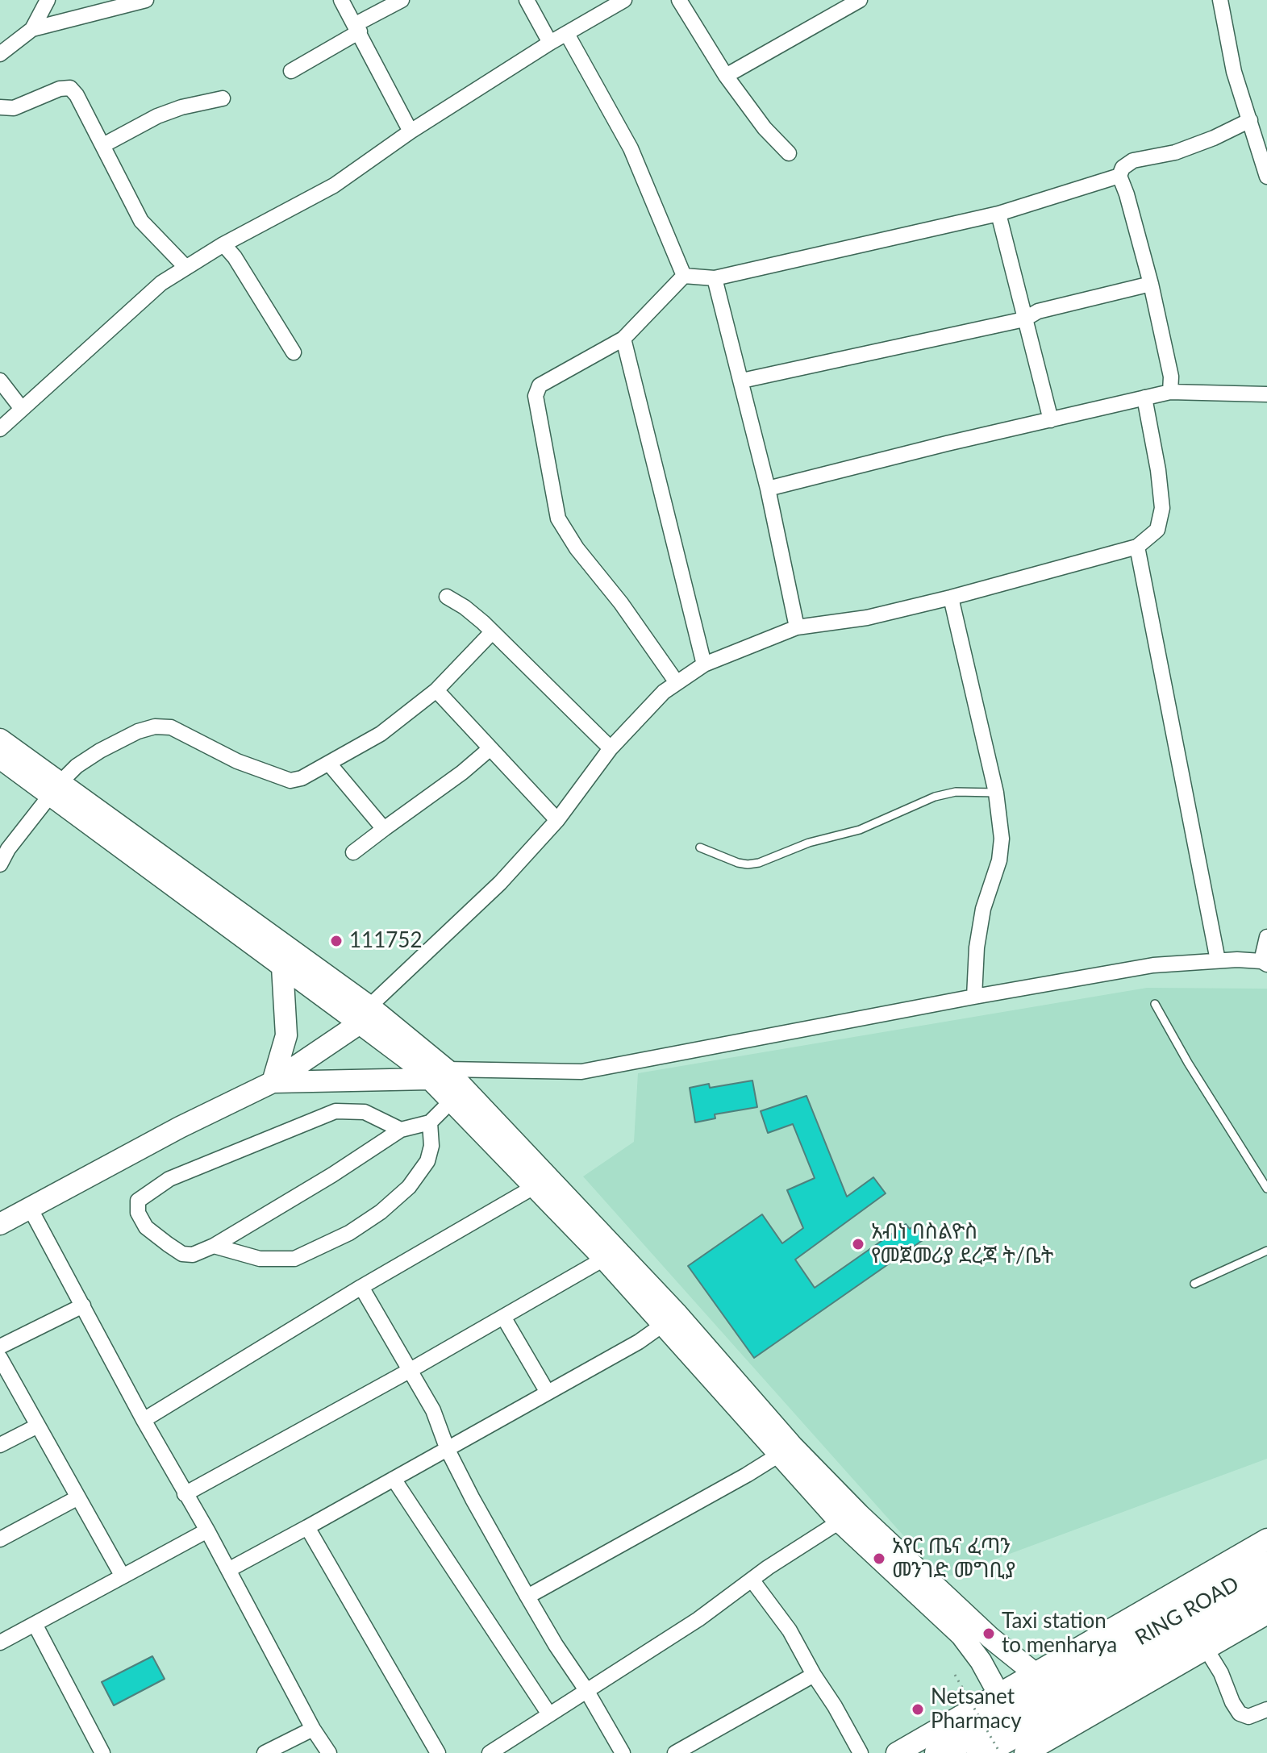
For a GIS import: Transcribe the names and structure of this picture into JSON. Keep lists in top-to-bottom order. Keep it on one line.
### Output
{"streets":{"highway":["RING ROAD"]},"places":["111752","አብነ ባስልዮስ የመጀመሪያ ደረጃ ት/ቤት","አየር ጤና ፈጣን መንገድ መግቢያ","Taxi station to menharya","Netsanet Pharmacy"]}
